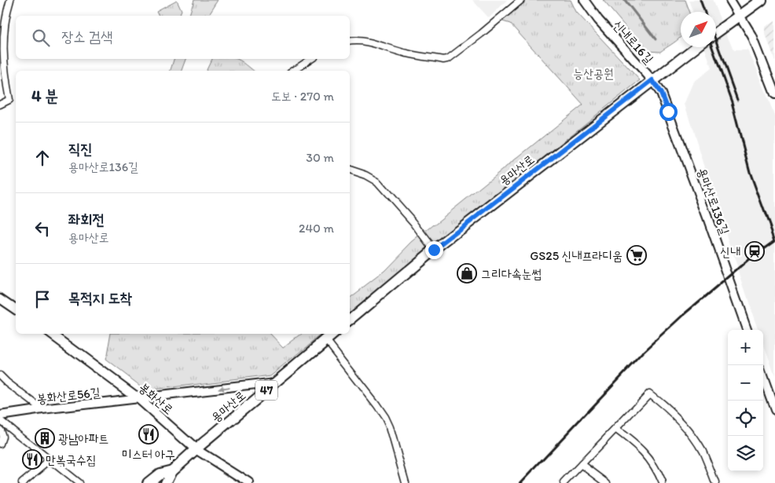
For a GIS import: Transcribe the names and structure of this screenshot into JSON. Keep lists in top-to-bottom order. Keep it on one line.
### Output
{"streets":{"main road":["용마산로","47","봉화산로"],"street":["신내로16길","용마산로136길","봉화산로56길"]},"crossings":[["신내로16길","용마산로"],["신내로16길","용마산로136길"],["용마산로","용마산로136길"],["용마산로","봉화산로56길"],["용마산로","봉화산로"],["봉화산로56길","봉화산로"]],"one_way":["봉화산로56길"],"parks":["능산공원"],"places":{"station":["신내"],"supermarket":["GS25 신내프라디움"],"shop":["그리다속눈썹"],"restaurant":["미스터 아구","만복국수집"],"building":["광남아파트"]},"north":"top right","page":{"search":"장소 검색","heading":["4 분","도보 · 270 m"],"list":[["직진","용마산로136길","30 m"],["좌회전","용마산로","240 m"],"목적지 도착"],"map_buttons":["+","−"]}}
